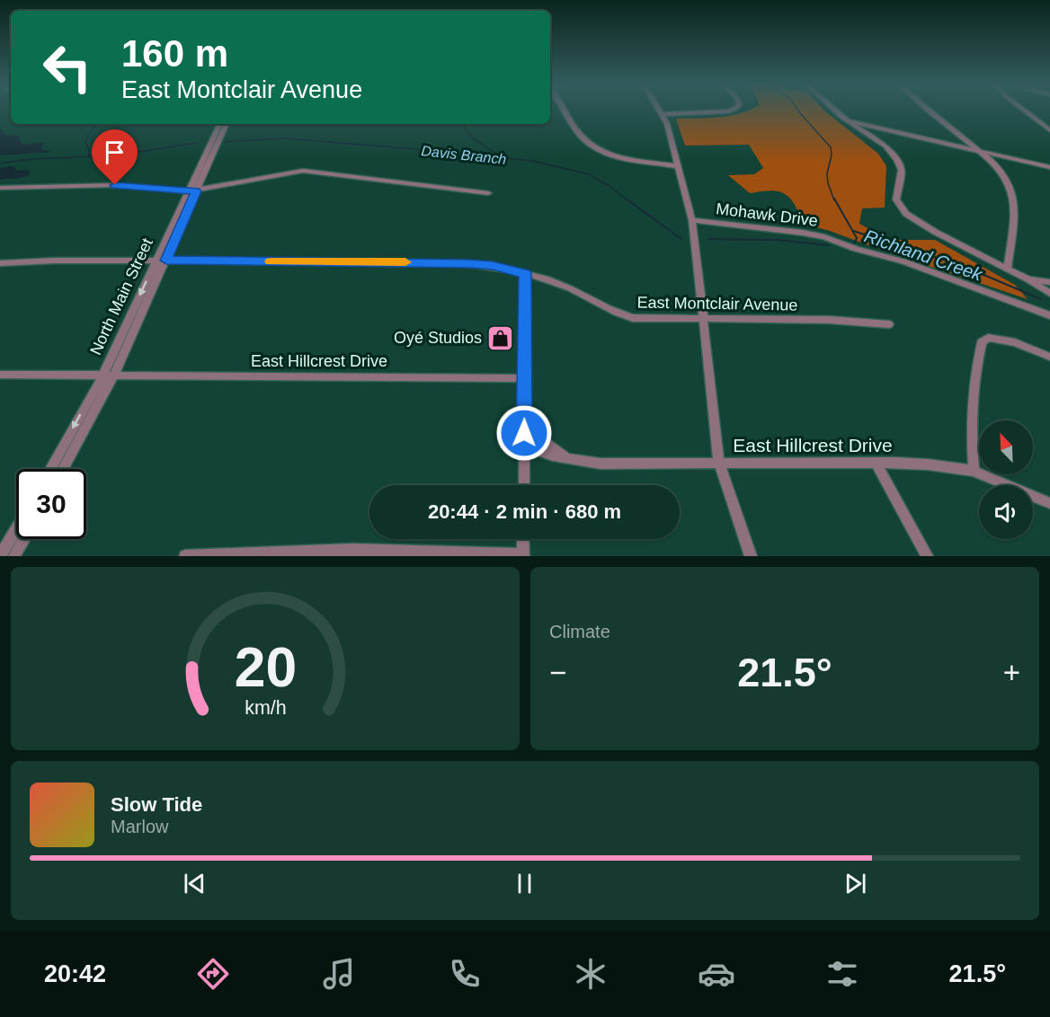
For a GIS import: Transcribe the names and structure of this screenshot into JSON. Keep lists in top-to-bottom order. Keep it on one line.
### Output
{"streets":{"street":["Mohawk Drive","North Main Street","East Montclair Avenue","East Hillcrest Drive"]},"crossings":[["North Main Street","East Montclair Avenue"],["North Main Street","East Hillcrest Drive"]],"water":["Davis Branch","Richland Creek"],"places":{"shop":["Oyé Studios"]},"north":"top left","page":{"turn":["160 m","East Montclair Avenue"],"limit":"30","trip":"20:44 · 2 min · 680 m","tile":"Climate","heat":["−","21.5°","+"],"song":["Slow Tide","Marlow"],"tabs":["20:42","21.5°"],"gauge":["20","km/h"]}}
